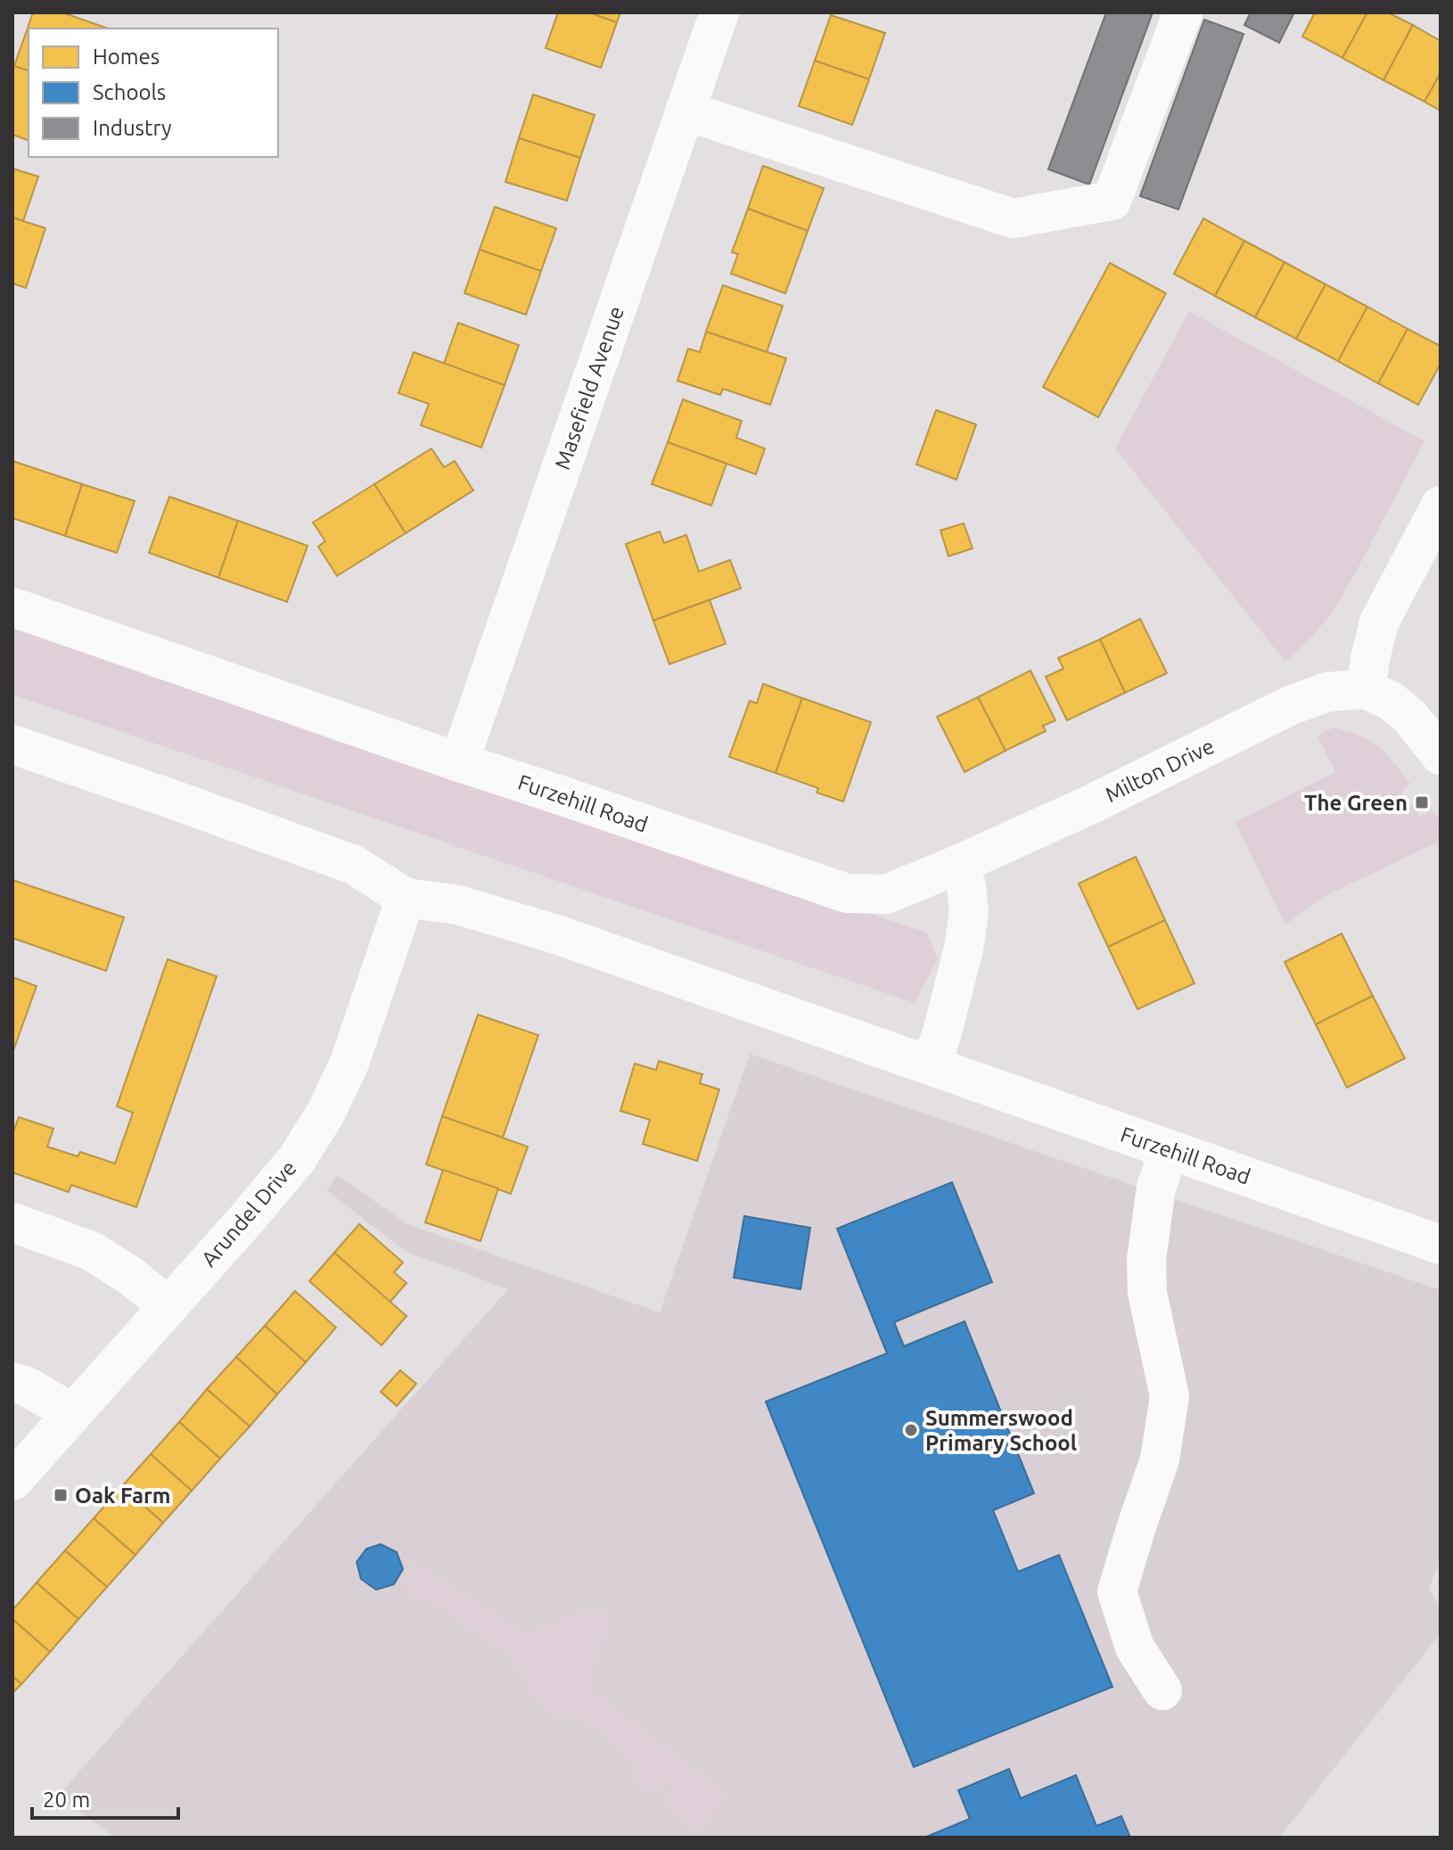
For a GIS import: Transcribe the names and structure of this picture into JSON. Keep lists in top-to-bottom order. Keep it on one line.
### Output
{"streets":{"street":["Masefield Avenue","Milton Drive","Furzehill Road","Arundel Drive"]},"crossings":[["Masefield Avenue","Furzehill Road"],["Milton Drive","Furzehill Road"],["Furzehill Road","Arundel Drive"]],"places":{"transit":["The Green","Oak Farm"],"other":["Summerswood Primary School"]},"legend":["Homes","Schools","Industry"],"scale_bar":"20 m"}
